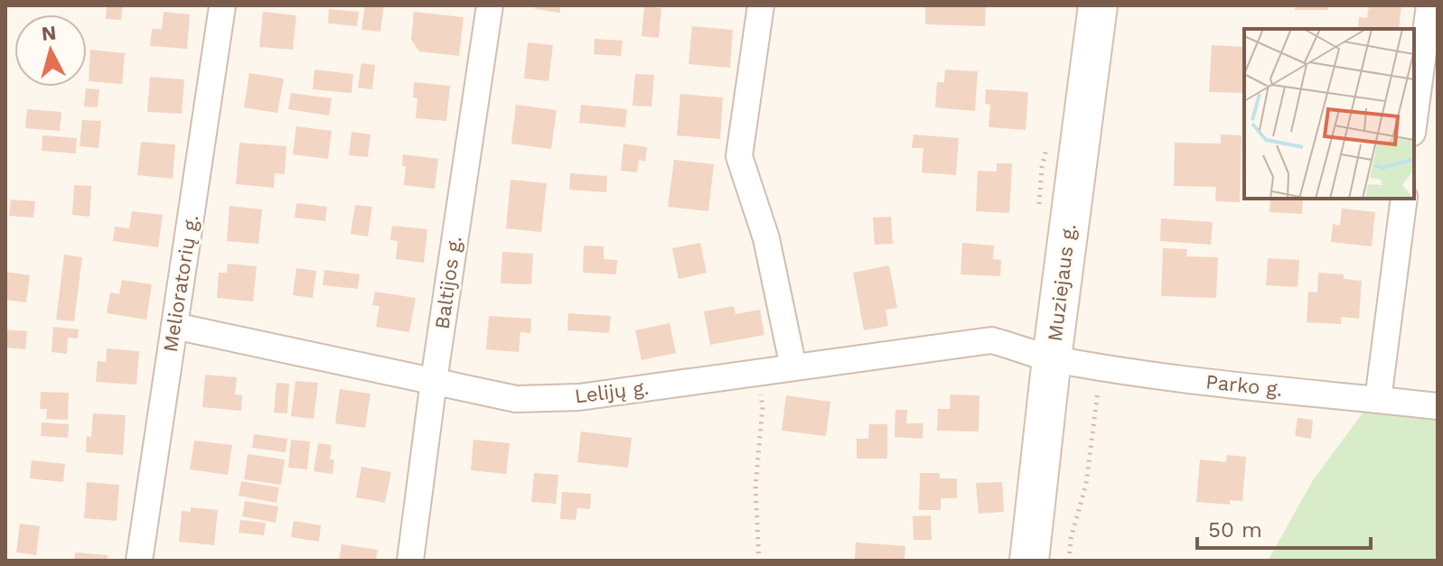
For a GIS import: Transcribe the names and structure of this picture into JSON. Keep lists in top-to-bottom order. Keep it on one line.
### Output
{"streets":{"main road":["Muziejaus g."],"street":["Baltijos g.","Melioratorių g.","Parko g.","Lelijų g."]},"crossings":[["Baltijos g.","Lelijų g."],["Muziejaus g.","Parko g."],["Muziejaus g.","Lelijų g."],["Melioratorių g.","Lelijų g."],["Parko g.","Lelijų g."]],"scale_bar":"50 m","north":"top"}
